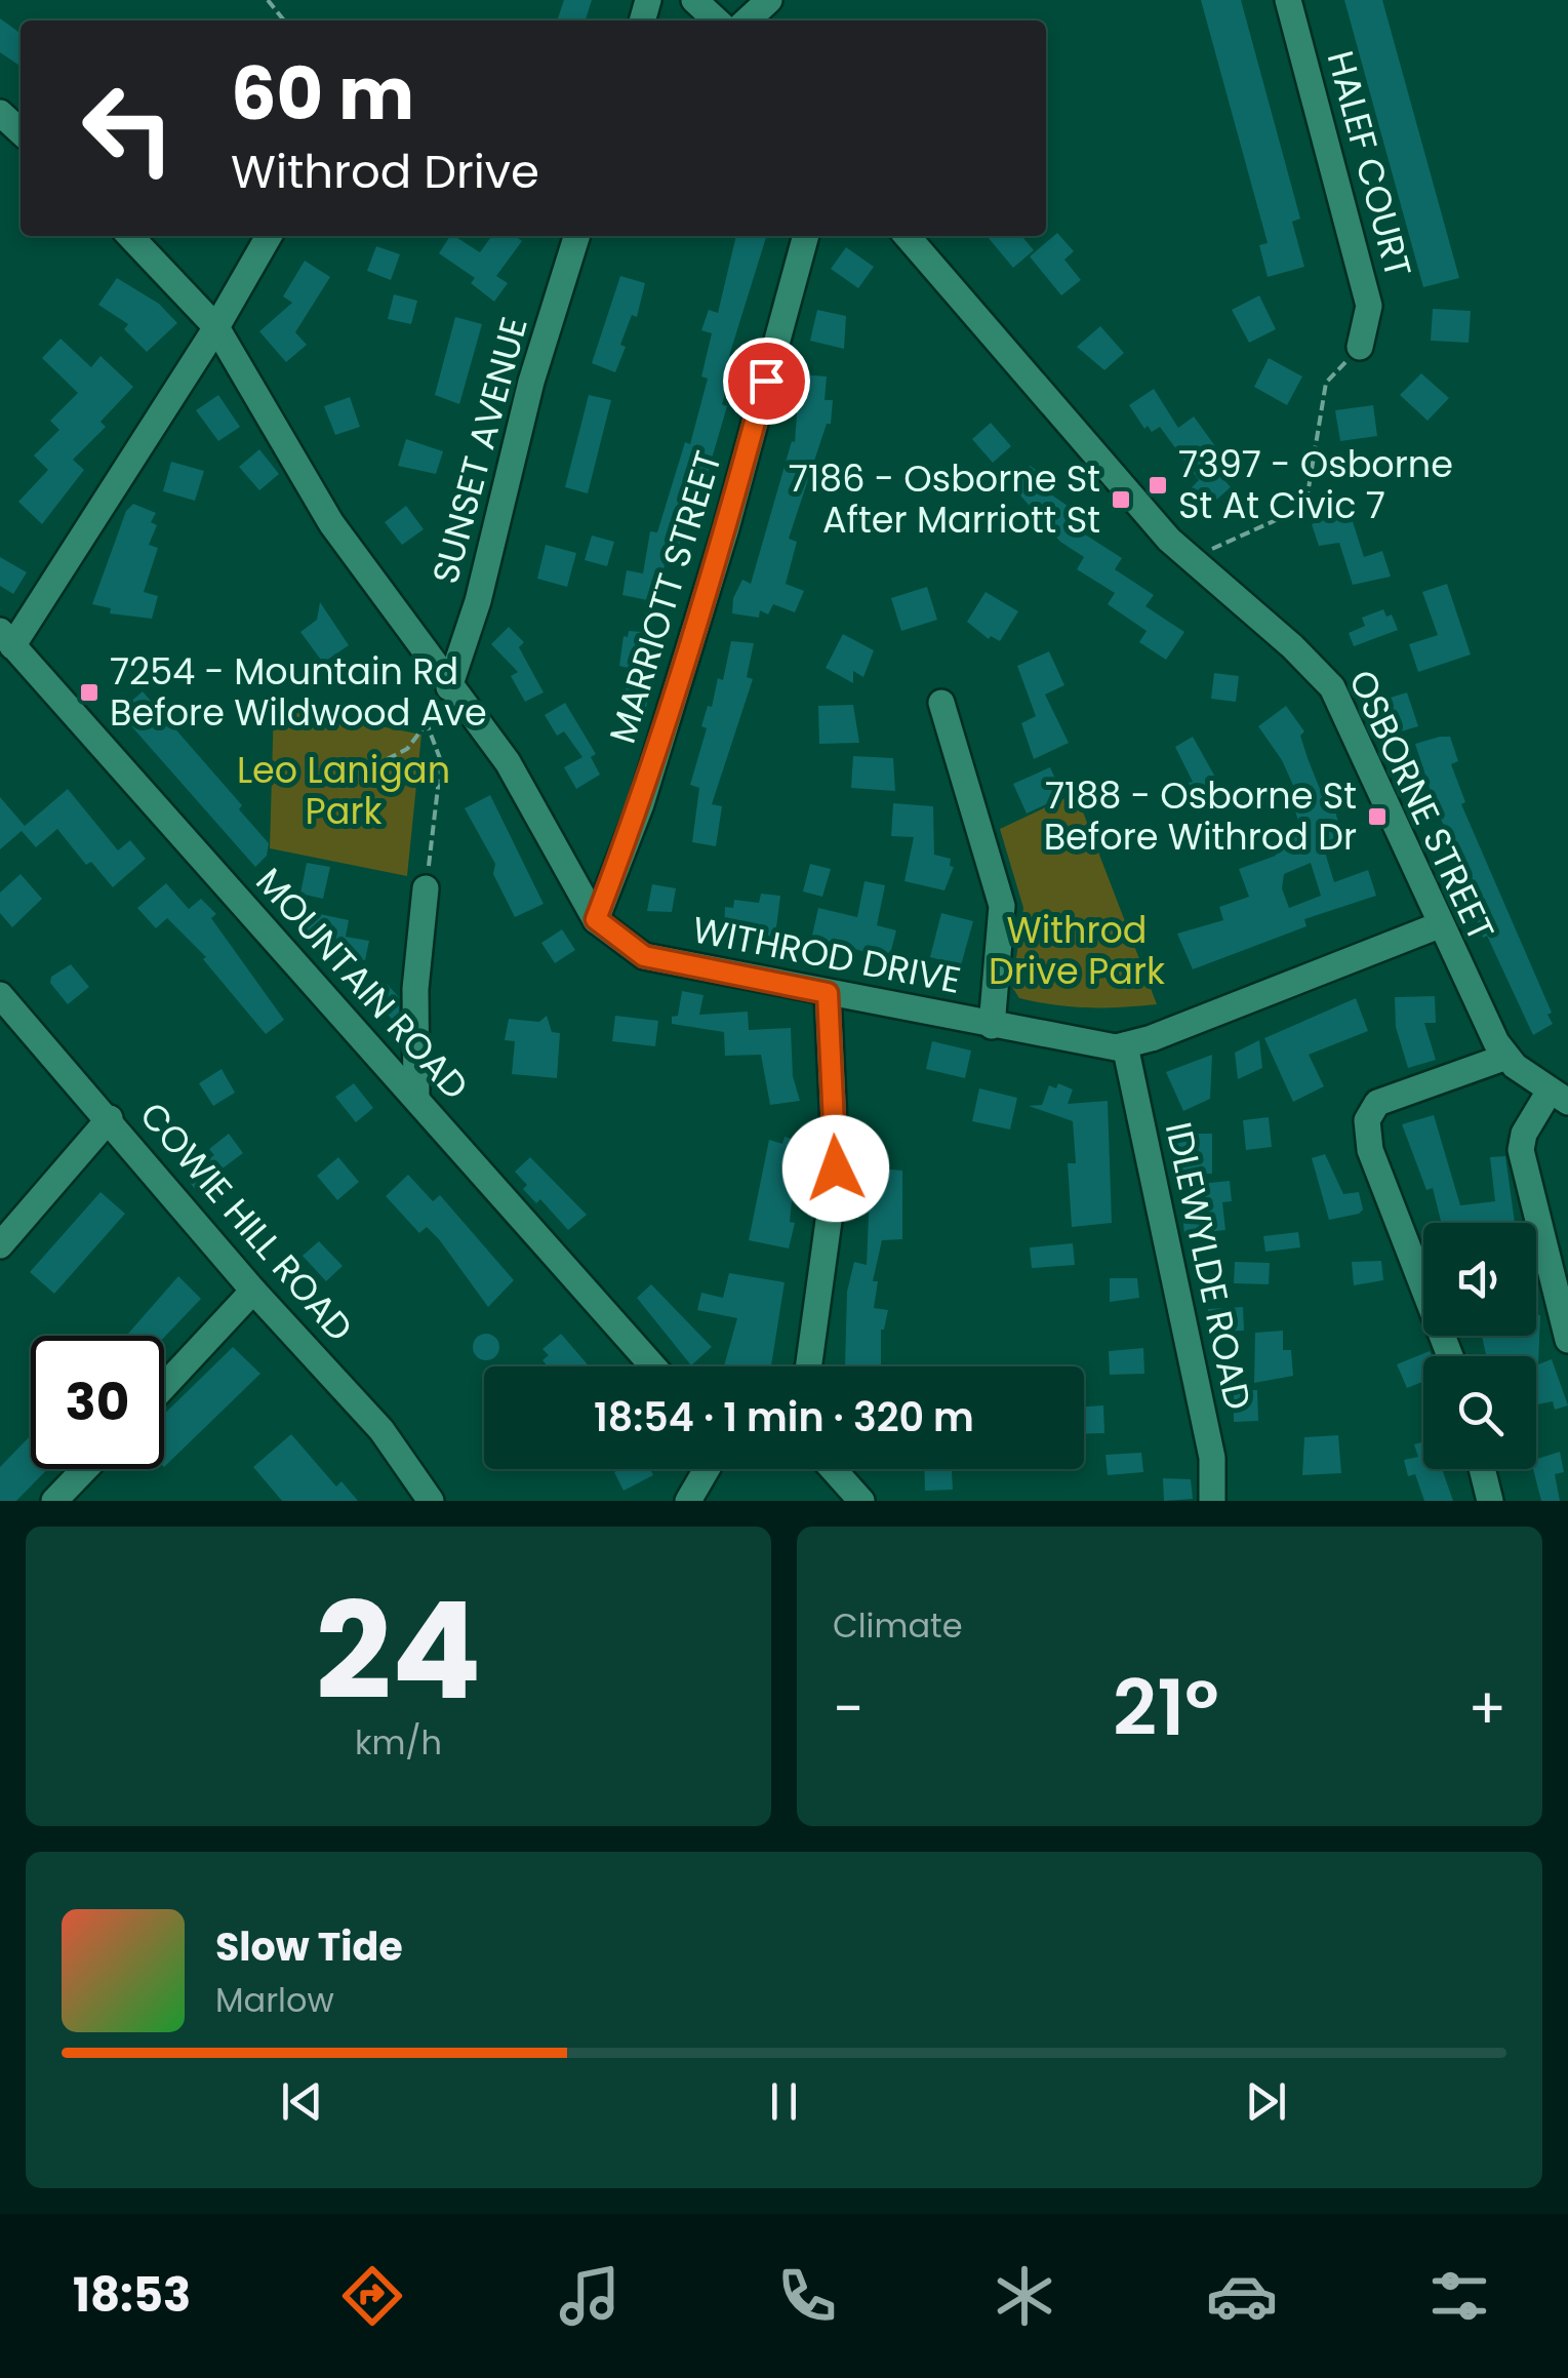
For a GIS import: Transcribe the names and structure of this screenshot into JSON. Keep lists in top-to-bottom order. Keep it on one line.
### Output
{"streets":{"street":["HALEF COURT","SUNSET AVENUE","MARRIOTT STREET","OSBORNE STREET","WITHROD DRIVE","MOUNTAIN ROAD","COWIE HILL ROAD","IDLEWYLDE ROAD"]},"crossings":[["SUNSET AVENUE","WITHROD DRIVE"],["MARRIOTT STREET","WITHROD DRIVE"],["OSBORNE STREET","WITHROD DRIVE"],["WITHROD DRIVE","IDLEWYLDE ROAD"]],"parks":["Leo Lanigan Park","Withrod Drive Park"],"places":{"transit":["7397 - Osborne St At Civic 7","7186 - Osborne St After Marriott St","7254 - Mountain Rd Before Wildwood Ave","7188 - Osborne St Before Withrod Dr"]},"page":{"turn":["60 m","Withrod Drive"],"limit":"30","trip":"18:54 · 1 min · 320 m","tile":[["24","km/h"],"Climate"],"heat":["−","21°","+"],"song":["Slow Tide","Marlow"],"tabs":"18:53"}}
